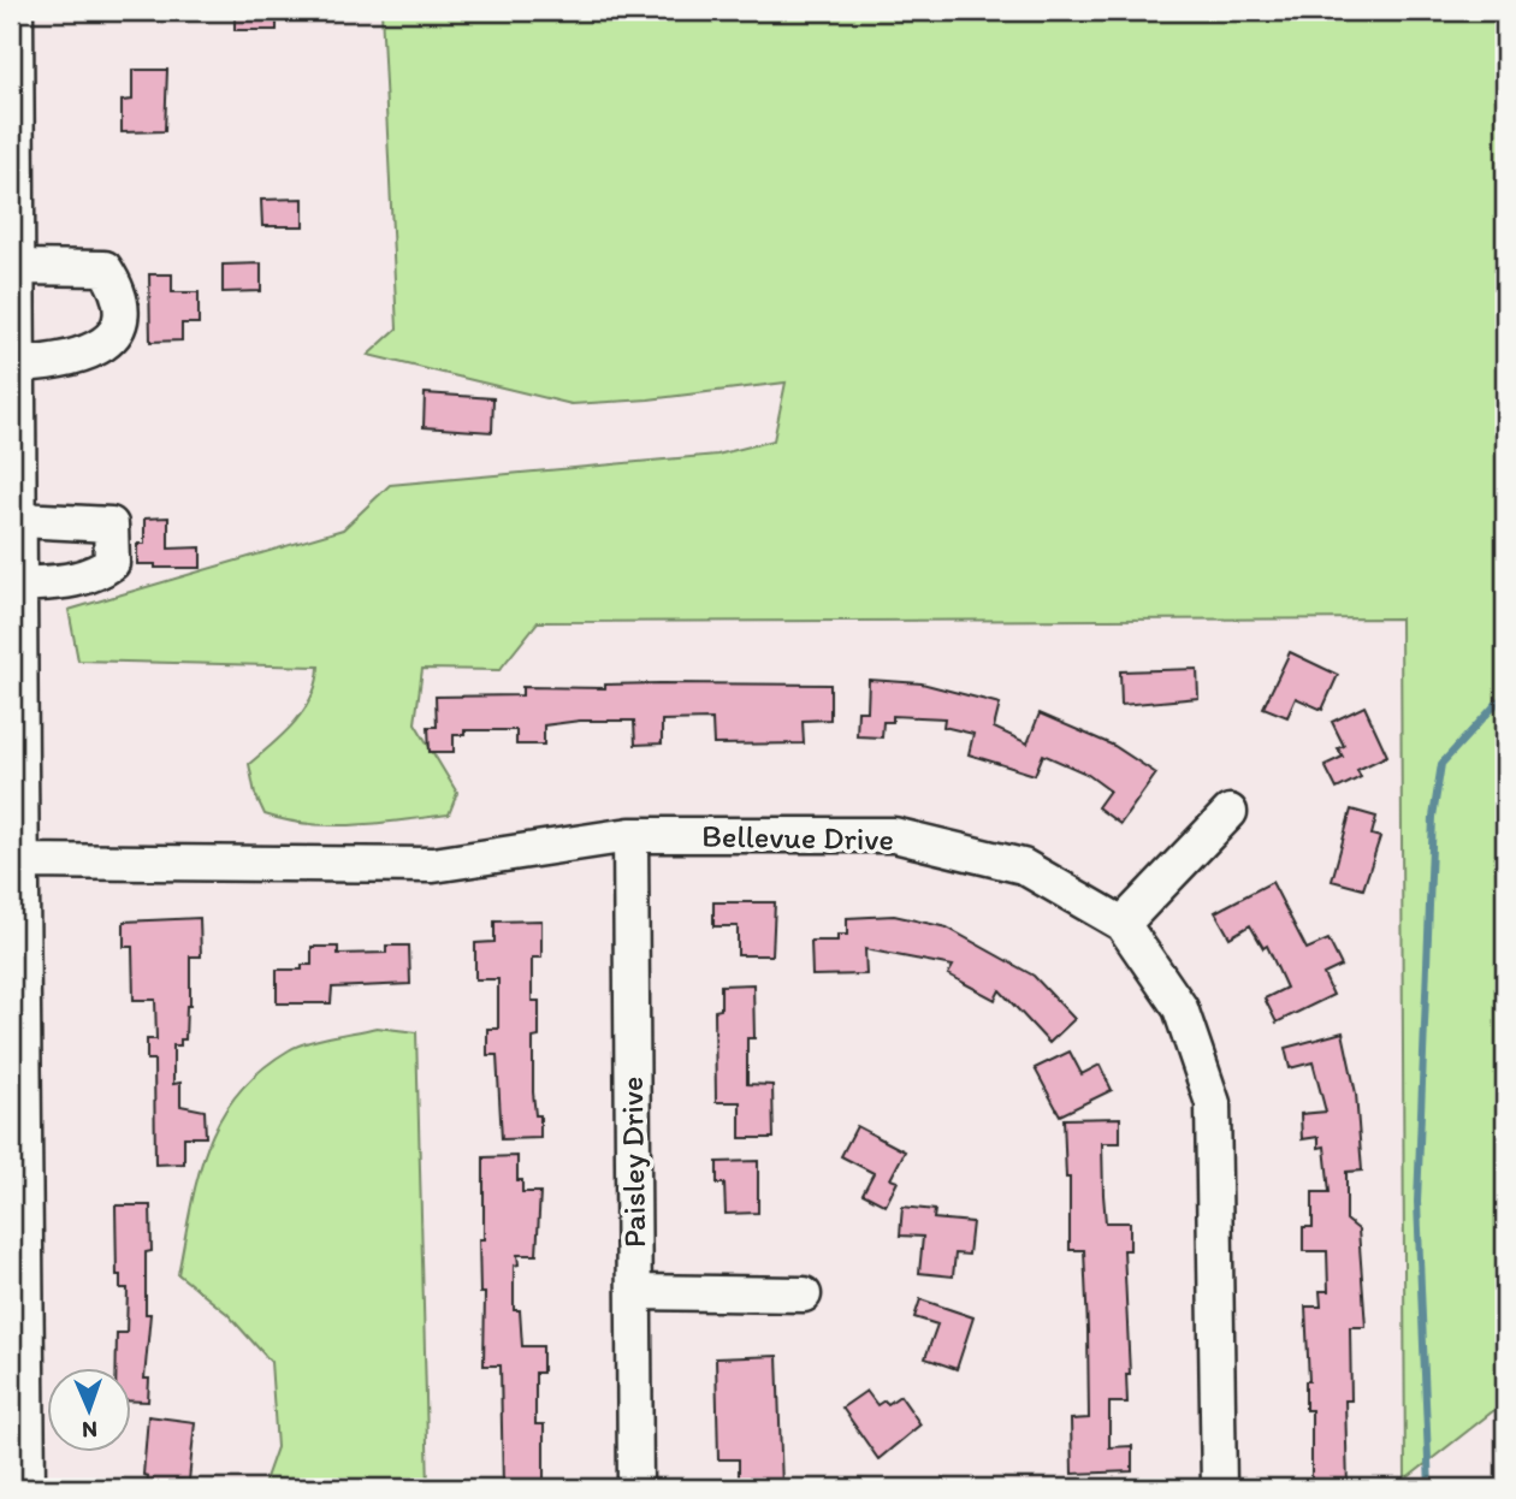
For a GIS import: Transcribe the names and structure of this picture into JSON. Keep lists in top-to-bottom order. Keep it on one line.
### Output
{"streets":{"street":["Bellevue Drive","Paisley Drive"]},"crossings":[["Bellevue Drive","Paisley Drive"]],"north":"bottom"}
